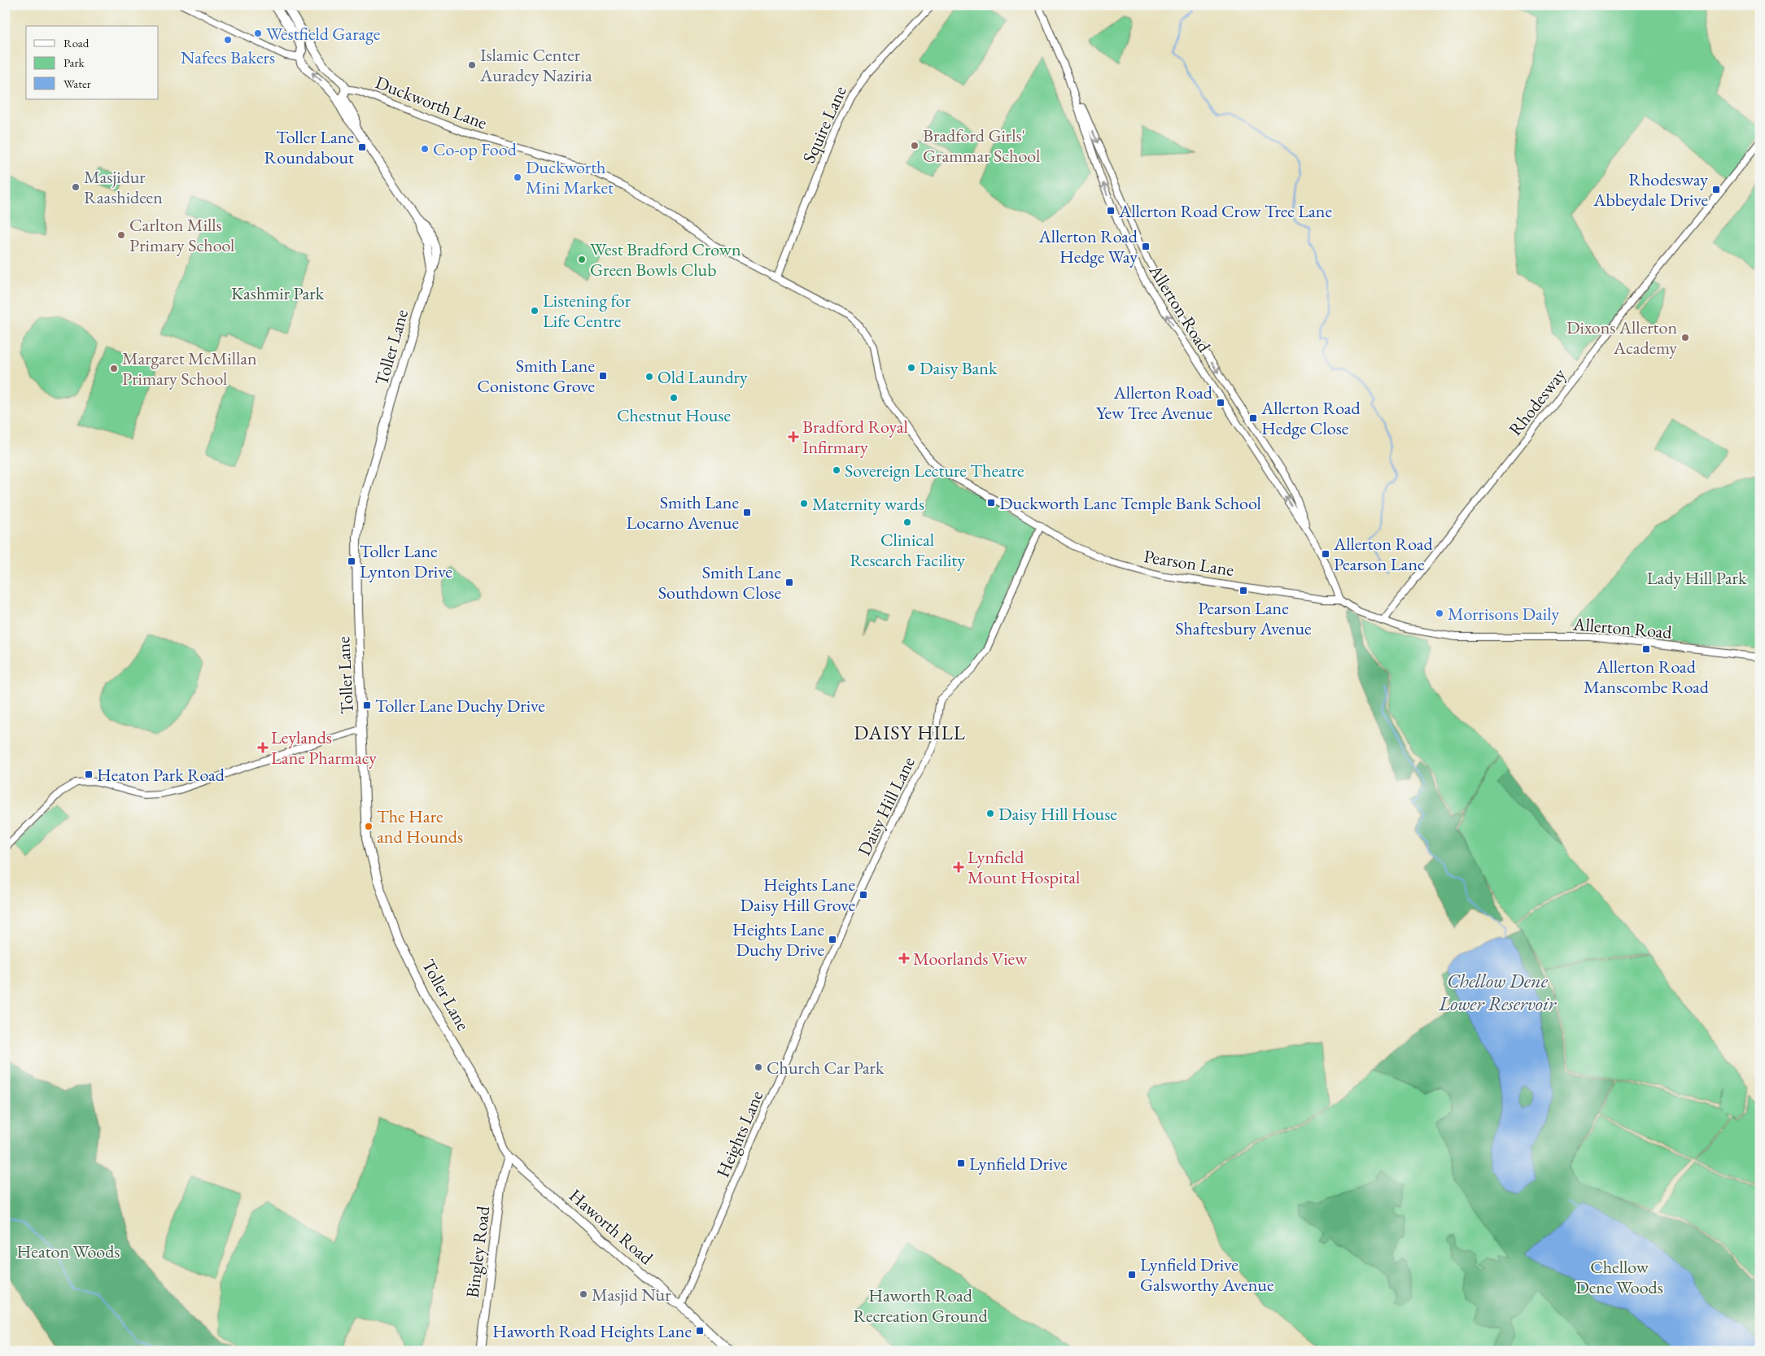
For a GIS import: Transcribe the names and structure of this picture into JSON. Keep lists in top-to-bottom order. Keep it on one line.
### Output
{"streets":{"main road":["Toller Lane","Haworth Road","Bingley Road"],"street":["Duckworth Lane","Squire Lane","Allerton Road","Rhodesway","Pearson Lane","Daisy Hill Lane","Heights Lane"]},"crossings":[["Duckworth Lane","Squire Lane"],["Duckworth Lane","Toller Lane"],["Duckworth Lane","Pearson Lane"],["Duckworth Lane","Daisy Hill Lane"],["Allerton Road","Rhodesway"],["Allerton Road","Pearson Lane"],["Toller Lane","Haworth Road"],["Toller Lane","Bingley Road"],["Pearson Lane","Daisy Hill Lane"],["Daisy Hill Lane","Heights Lane"],["Heights Lane","Haworth Road"],["Haworth Road","Bingley Road"]],"districts":["DAISY HILL"],"water":["Chellow Dene Lower Reservoir"],"parks":["Kashmir Park","Lady Hill Park","Heaton Woods","Chellow Dene Woods","Haworth Road Recreation Ground"],"places":{"other":["Westfield Garage","Nafees Bakers","Islamic Center Auradey Naziria","Bradford Girls' Grammar School","Co-op Food","Duckworth Mini Market","Masjidur Raashideen","Carlton Mills Primary School","West Bradford Crown Green Bowls Club","Listening for Life Centre","Dixons Allerton Academy","Daisy Bank","Margaret McMillan Primary School","Old Laundry","Chestnut House","Sovereign Lecture Theatre","Maternity wards","Clinical Research Facility","Morrisons Daily","Daisy Hill House","The Hare and Hounds","Church Car Park","Masjid Nur"],"transit":["Toller Lane Roundabout","Rhodesway Abbeydale Drive","Allerton Road Crow Tree Lane","Allerton Road Hedge Way","Smith Lane Conistone Grove","Allerton Road Yew Tree Avenue","Allerton Road Hedge Close","Duckworth Lane Temple Bank School","Smith Lane Locarno Avenue","Allerton Road Pearson Lane","Toller Lane Lynton Drive","Smith Lane Southdown Close","Pearson Lane Shaftesbury Avenue","Allerton Road Manscombe Road","Toller Lane Duchy Drive","Heaton Park Road","Heights Lane Daisy Hill Grove","Heights Lane Duchy Drive","Lynfield Drive","Lynfield Drive Galsworthy Avenue","Haworth Road Heights Lane"],"health":["Bradford Royal Infirmary","Leylands Lane Pharmacy","Lynfield Mount Hospital","Moorlands View"]},"legend":["Road","Park","Water"]}
